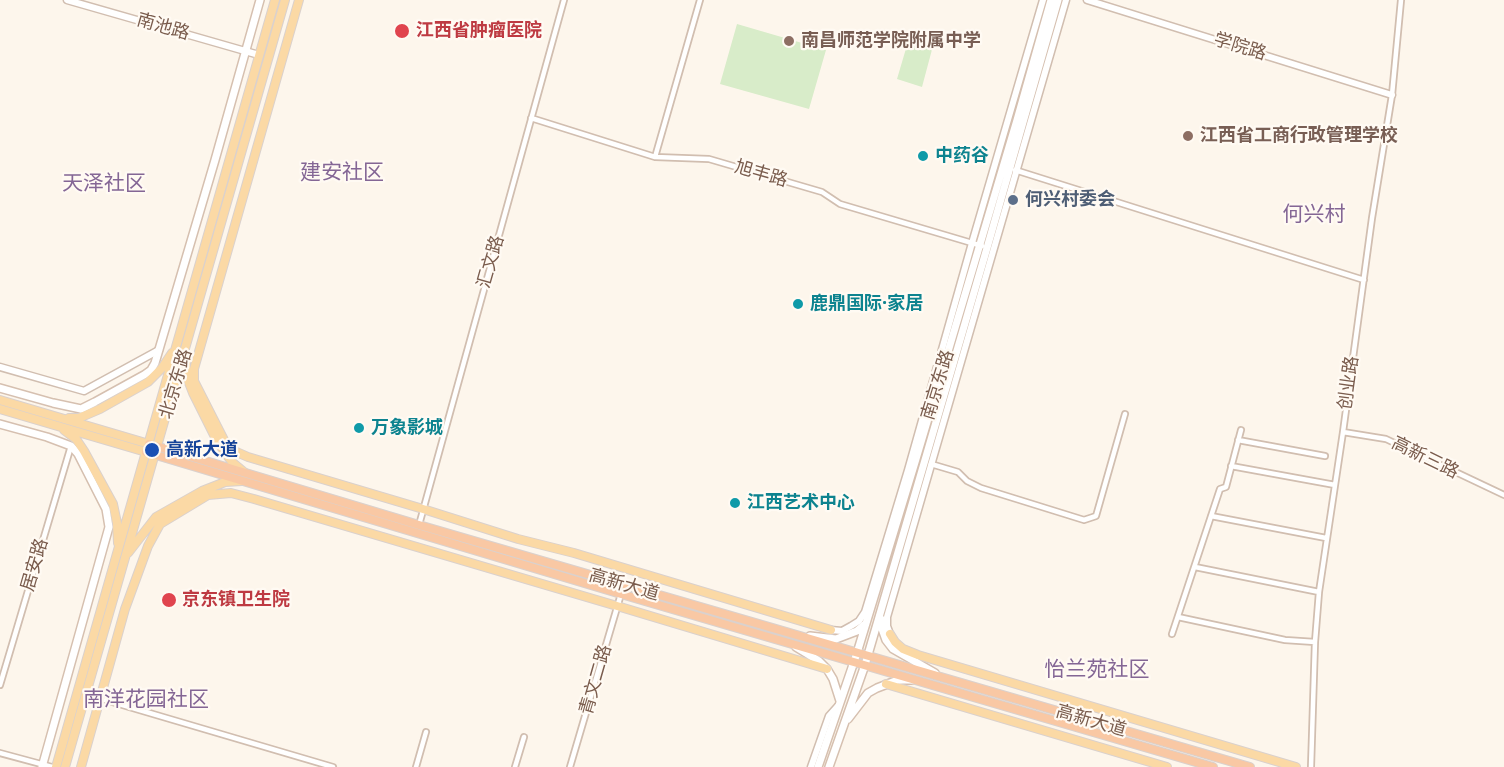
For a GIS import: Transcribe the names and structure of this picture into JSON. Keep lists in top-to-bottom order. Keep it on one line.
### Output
{"streets":{"highway":["高新大道"],"main road":["北京东路","南京东路"],"street":["南池路","学院路","旭丰路","汇文路","创业路","高新三路","居安路","青文二路"]},"crossings":[["南池路","北京东路"],["学院路","创业路"],["旭丰路","汇文路"],["旭丰路","南京东路"],["汇文路","高新大道"],["创业路","高新三路"],["北京东路","高新大道"],["南京东路","高新大道"],["高新大道","青文二路"]],"districts":["建安社区","天泽社区","何兴村","怡兰苑社区","南洋花园社区"],"places":["江西省肿瘤医院","南昌师范学院附属中学","江西省工商行政管理学校","中药谷","何兴村委会","鹿鼎国际·家居","万象影城","高新大道","江西艺术中心","京东镇卫生院"]}
